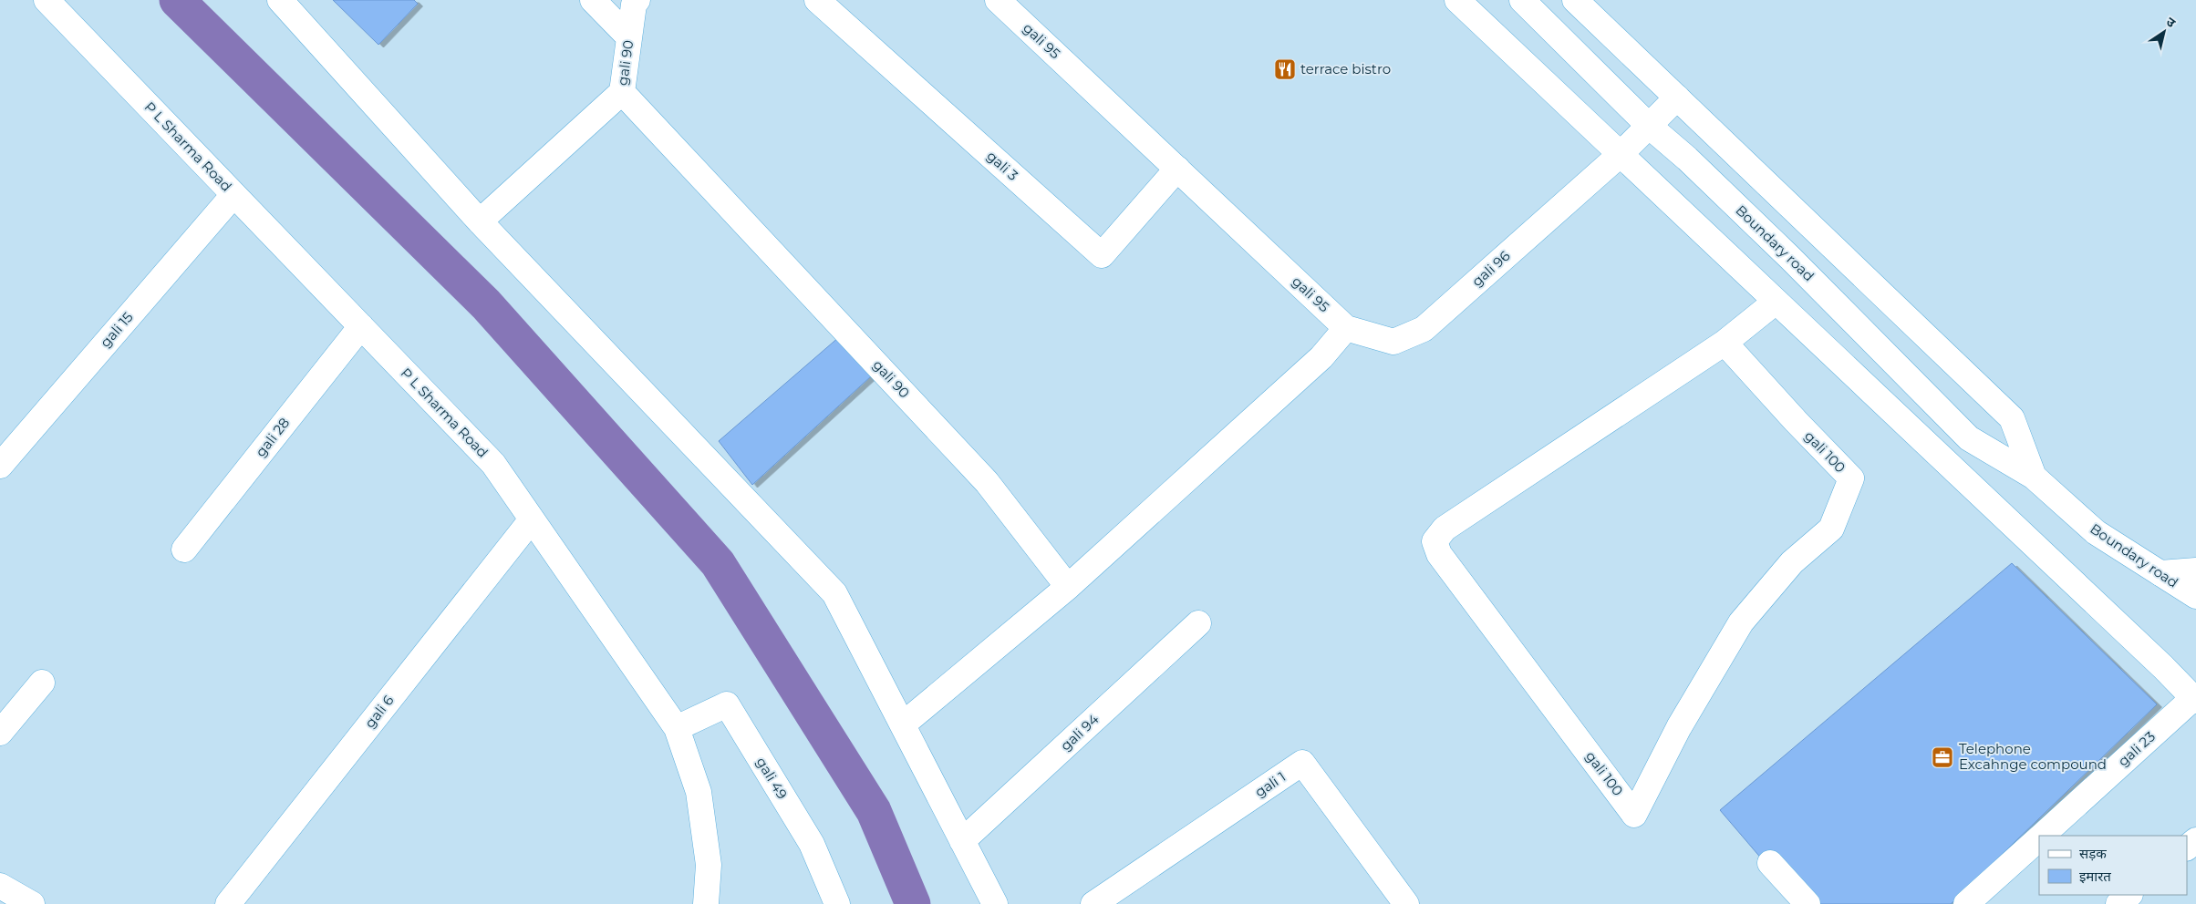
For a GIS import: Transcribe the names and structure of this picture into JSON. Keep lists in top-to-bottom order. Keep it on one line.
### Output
{"streets":{"street":["gali 95","gali 90","P L Sharma Road","gali 3","Boundary road","gali 96","gali 15","gali 28","gali 100","gali 6","gali 94","gali 23","gali 49","gali 1"]},"crossings":[["gali 95","gali 3"],["gali 95","gali 96"],["P L Sharma Road","gali 15"],["P L Sharma Road","gali 28"],["P L Sharma Road","gali 6"],["P L Sharma Road","gali 49"],["Boundary road","gali 96"]],"places":{"restaurant":["terrace bistro"],"office":["Telephone Excahnge compound"]},"legend":["सड़क","इमारत"],"north":"top right"}
